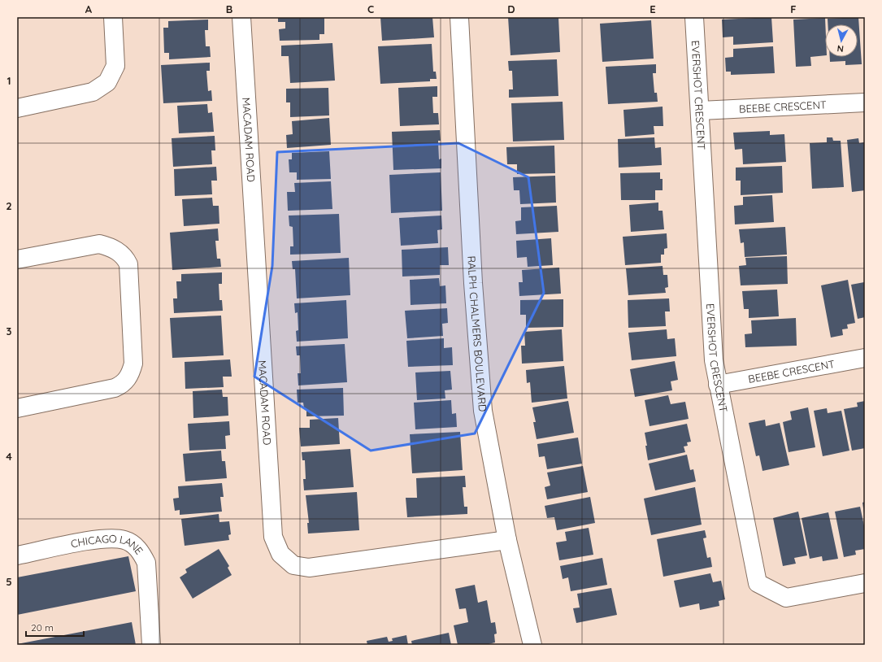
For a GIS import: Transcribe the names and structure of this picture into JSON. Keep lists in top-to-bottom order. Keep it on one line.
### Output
{"streets":{"street":["EVERSHOT CRESCENT","BEEBE CRESCENT","MACADAM ROAD","RALPH CHALMERS BOULEVARD","CHICAGO LANE"]},"crossings":[["EVERSHOT CRESCENT","BEEBE CRESCENT"],["MACADAM ROAD","RALPH CHALMERS BOULEVARD"]],"scale_bar":"20 m","north":"bottom","grid":{"columns":["A","B","C","D","E","F"],"rows":["1","2","3","4","5"]}}
